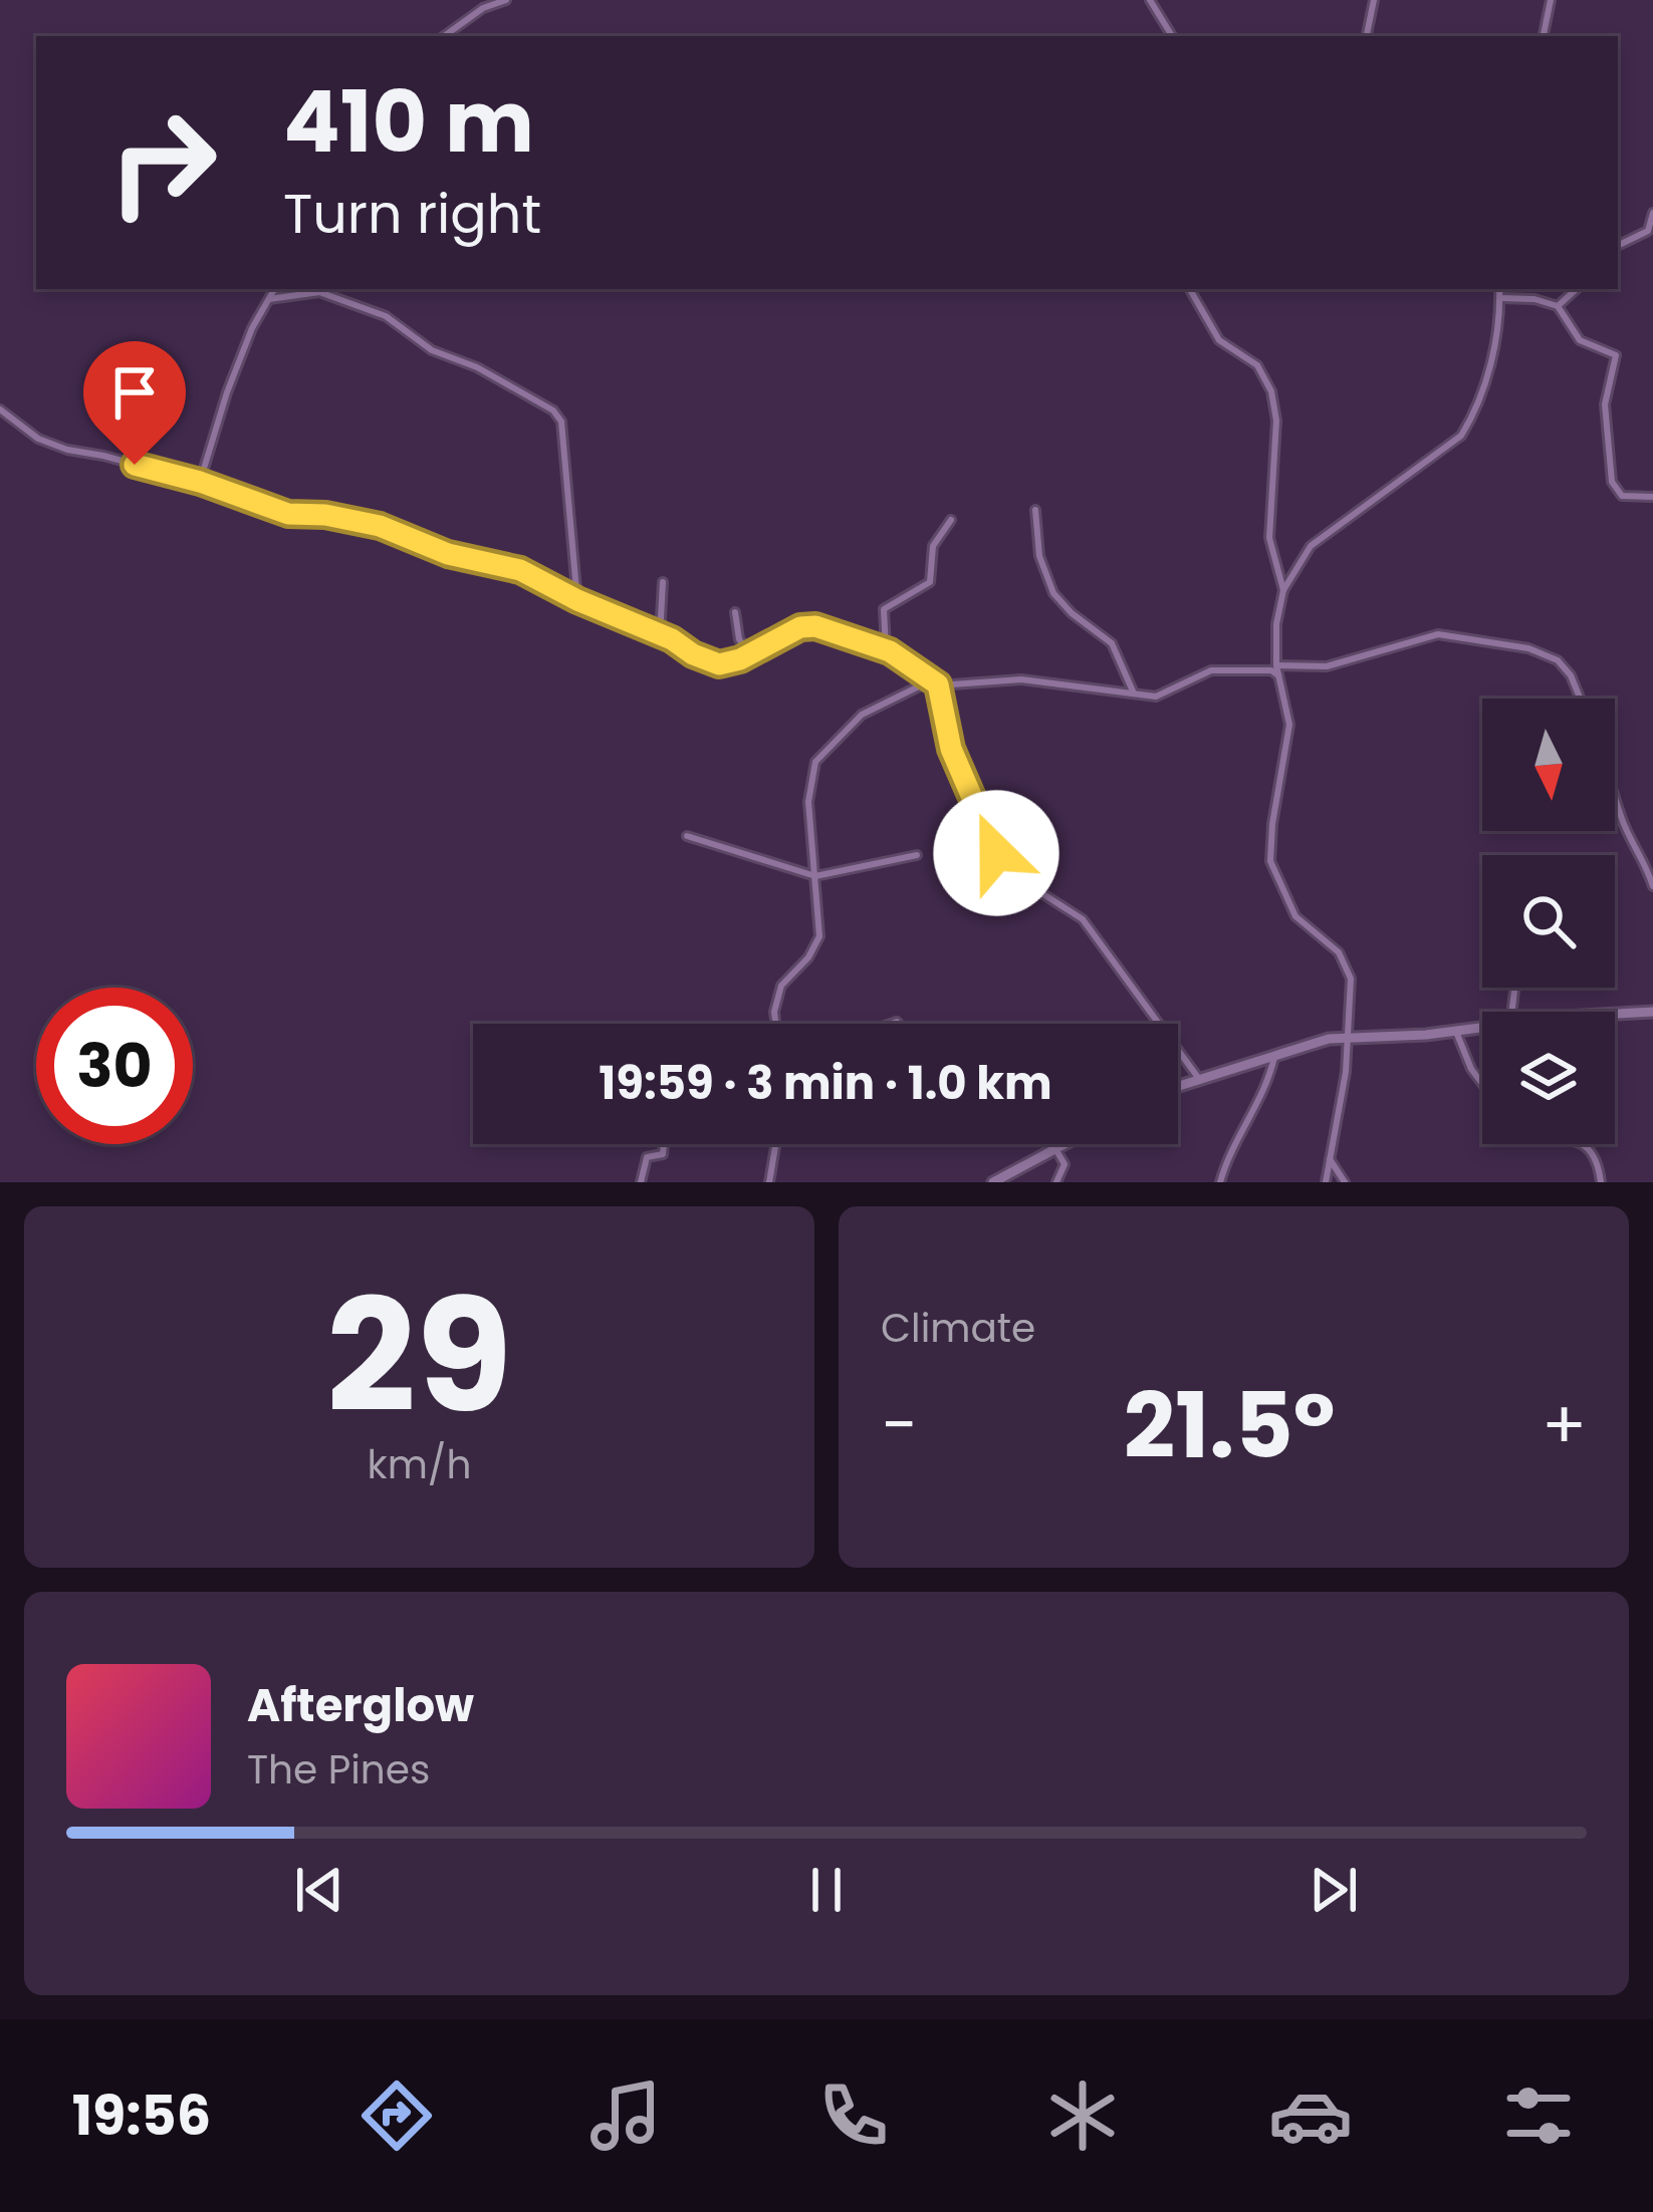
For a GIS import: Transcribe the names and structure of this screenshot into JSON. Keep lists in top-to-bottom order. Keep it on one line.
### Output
{"north":"bottom","page":{"turn":["410 m","Turn right"],"limit":"30","trip":"19:59 · 3 min · 1.0 km","tile":[["29","km/h"],"Climate"],"heat":["−","21.5°","+"],"song":["Afterglow","The Pines"],"tabs":"19:56"}}
